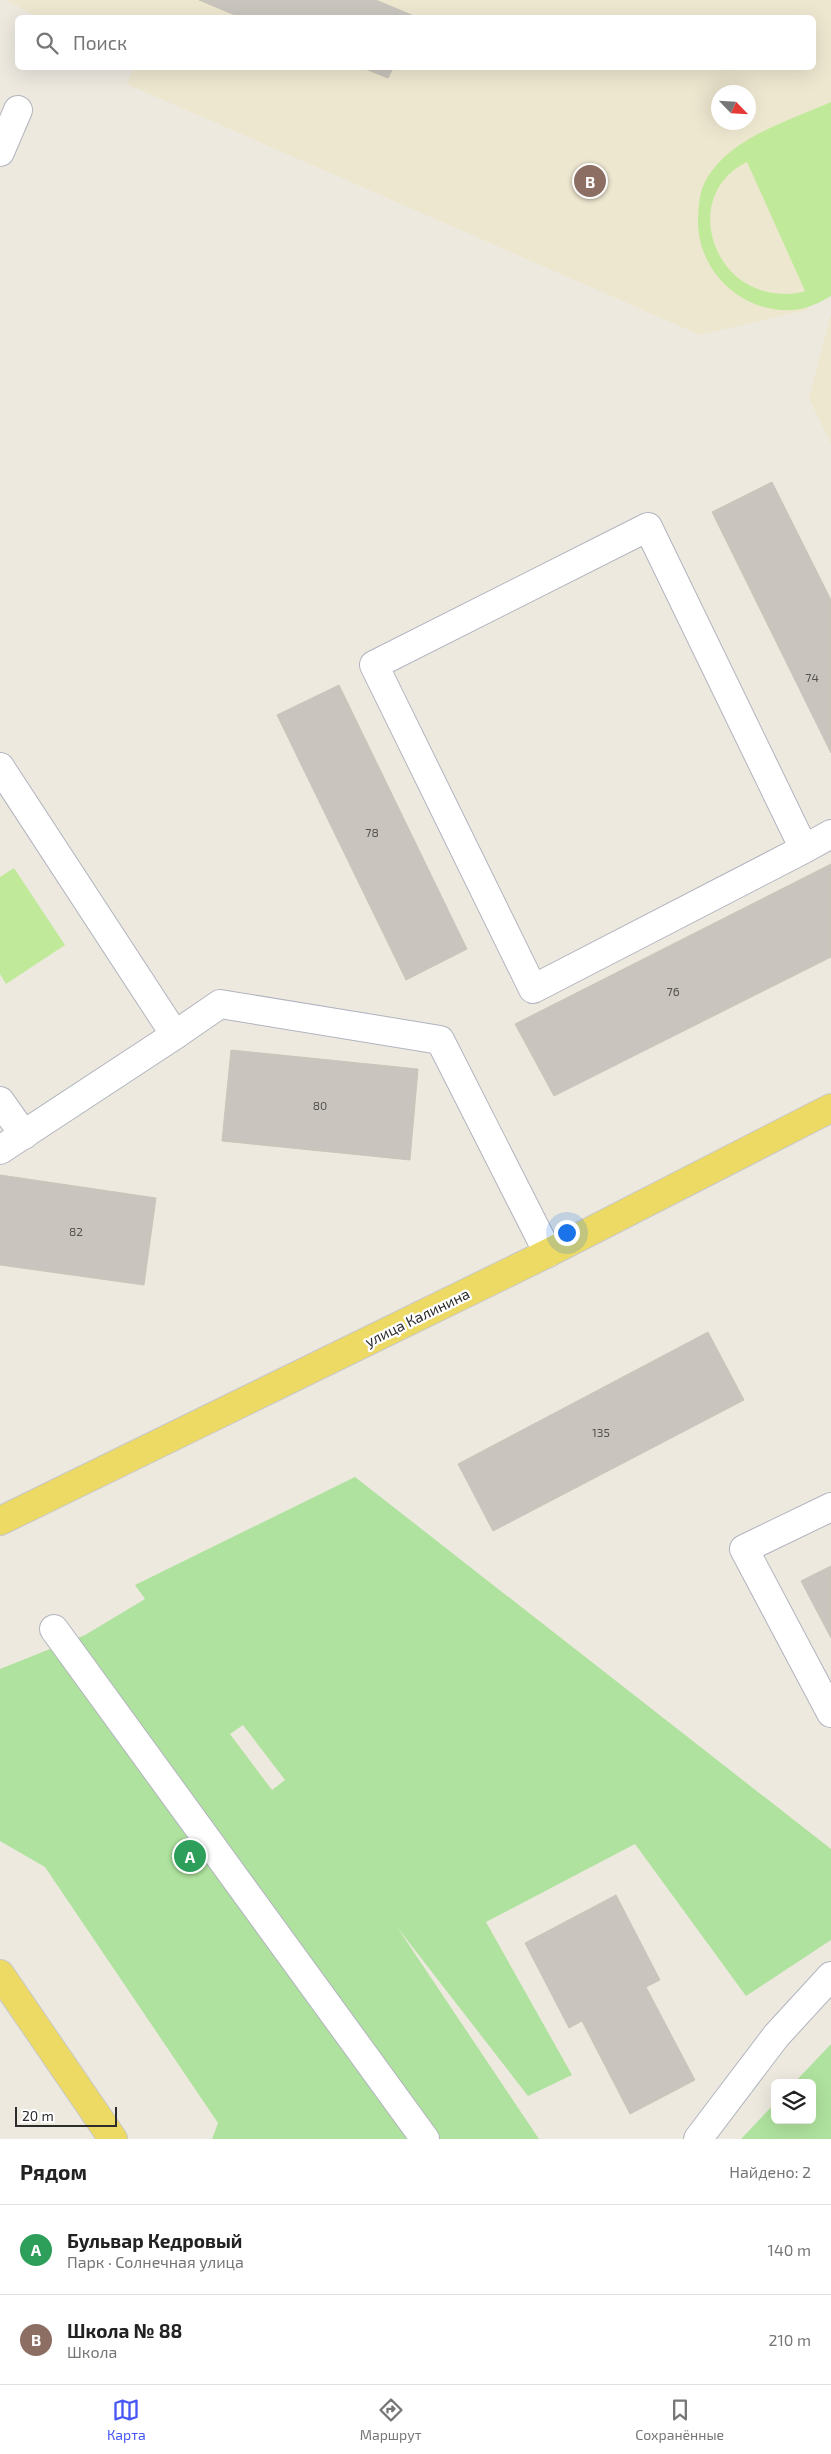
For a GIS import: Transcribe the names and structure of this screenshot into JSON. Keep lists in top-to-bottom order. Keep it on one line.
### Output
{"streets":{"main road":["улица Калинина"]},"house_numbers":["74","78","76","80","82","135"],"scale_bar":"20 m","north":"bottom right","page":{"search":"Поиск","pins":["B","A"],"scale":"20 m","heading":["Рядом","Найдено: 2"],"list":[{"mark":"A","name":"Бульвар Кедровый","note":"Парк · Солнечная улица","value":"140 m"},{"mark":"B","name":"Школа № 88","note":"Школа","value":"210 m"}],"nav":["Карта","Маршрут","Сохранённые"]}}
